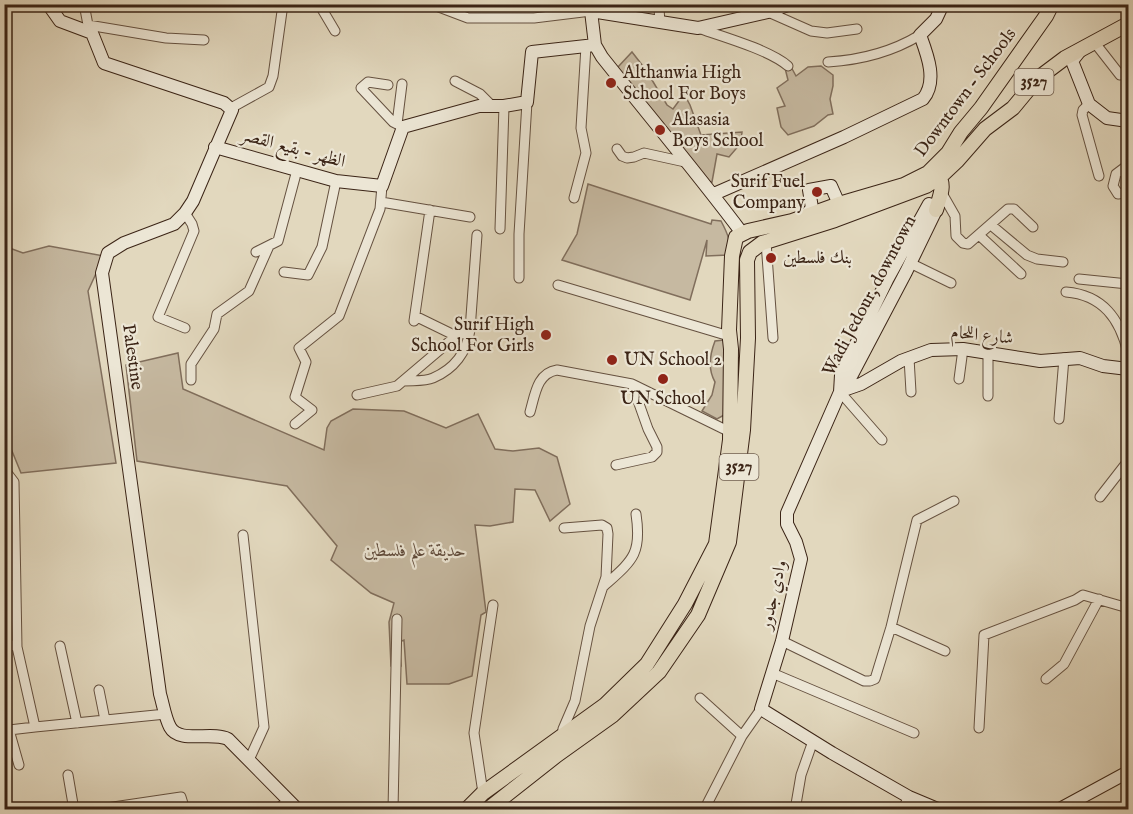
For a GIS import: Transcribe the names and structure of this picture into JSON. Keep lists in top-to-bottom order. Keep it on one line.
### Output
{"streets":{"main road":["3527","Downtown - Schools","الظهر - بقيع القصر","Wadi Jedour, downtown","شارع اللحام","Palestine","وادي جدور"]},"crossings":[["3527","Downtown - Schools"],["3527","Wadi Jedour, downtown"],["Downtown - Schools","Wadi Jedour, downtown"],["Wadi Jedour, downtown","شارع اللحام"],["Wadi Jedour, downtown","وادي جدور"],["شارع اللحام","وادي جدور"]],"parks":["حديقة علم فلسطين"],"places":["Althanwia High School For Boys","Alasasia Boys School","Surif Fuel Company","بنك فلسطين","Surif High School For Girls","UN School 2","UN School"]}
